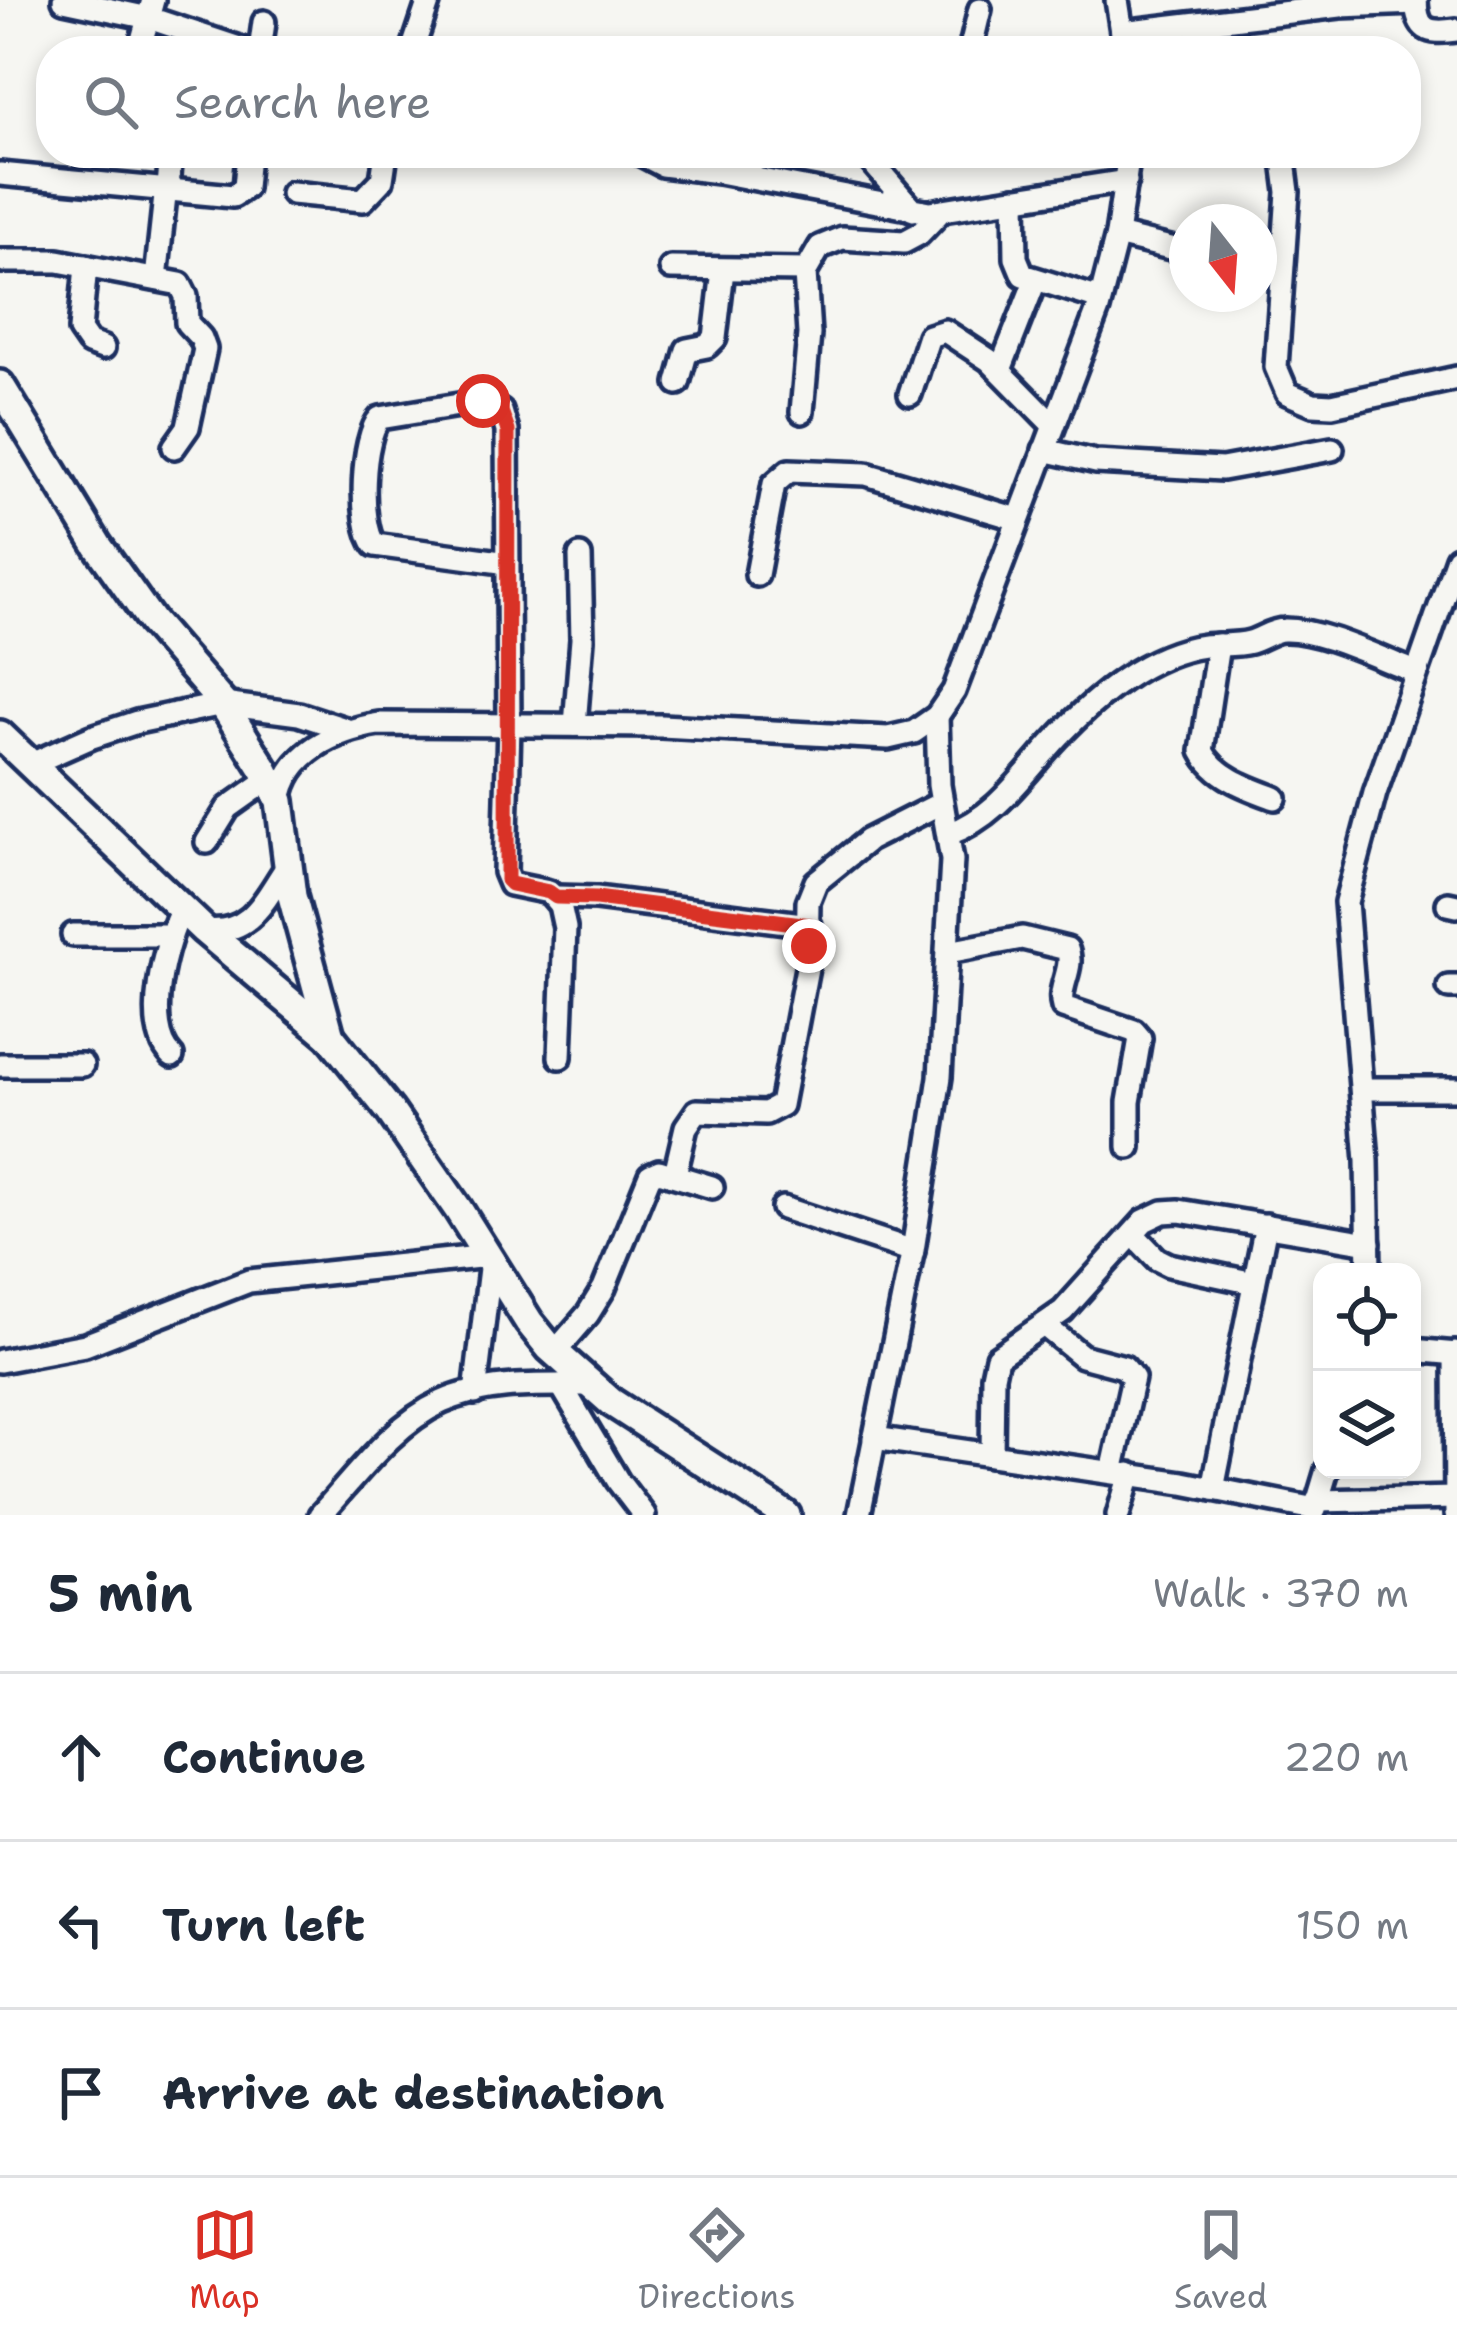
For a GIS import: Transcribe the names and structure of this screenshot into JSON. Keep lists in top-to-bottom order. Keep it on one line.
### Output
{"north":"bottom","page":{"search":"Search here","heading":["5 min","Walk · 370 m"],"list":[["Continue","220 m"],["Turn left","150 m"],"Arrive at destination"],"nav":["Map","Directions","Saved"]}}
